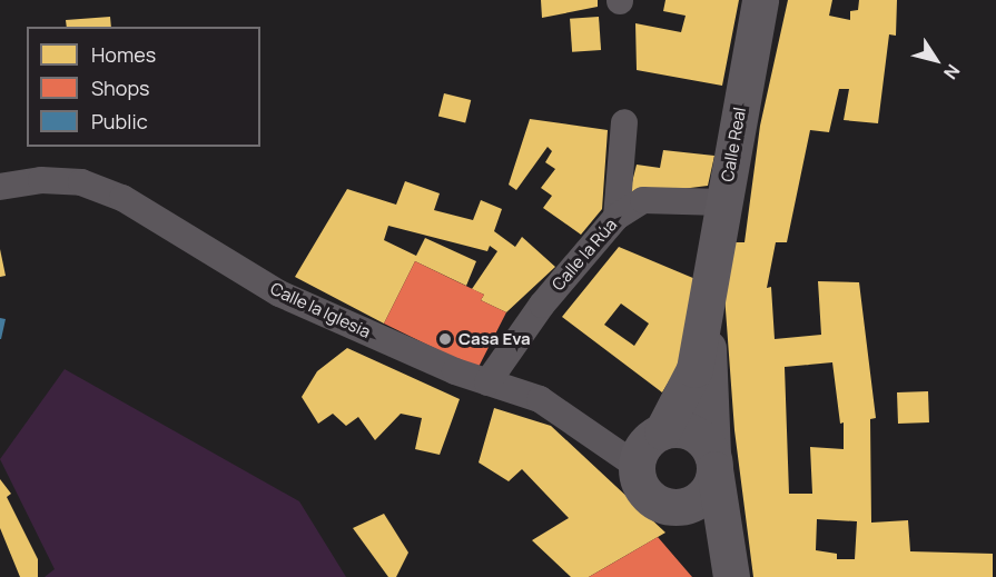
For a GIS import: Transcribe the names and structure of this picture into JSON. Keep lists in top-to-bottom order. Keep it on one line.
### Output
{"streets":{"street":["Calle Real","Calle la Rúa","Calle la Iglesia"]},"crossings":[["Calle Real","Calle la Rúa"],["Calle Real","Calle la Iglesia"],["Calle la Rúa","Calle la Iglesia"]],"places":["Casa Eva"],"legend":["Homes","Shops","Public"],"north":"bottom right"}
